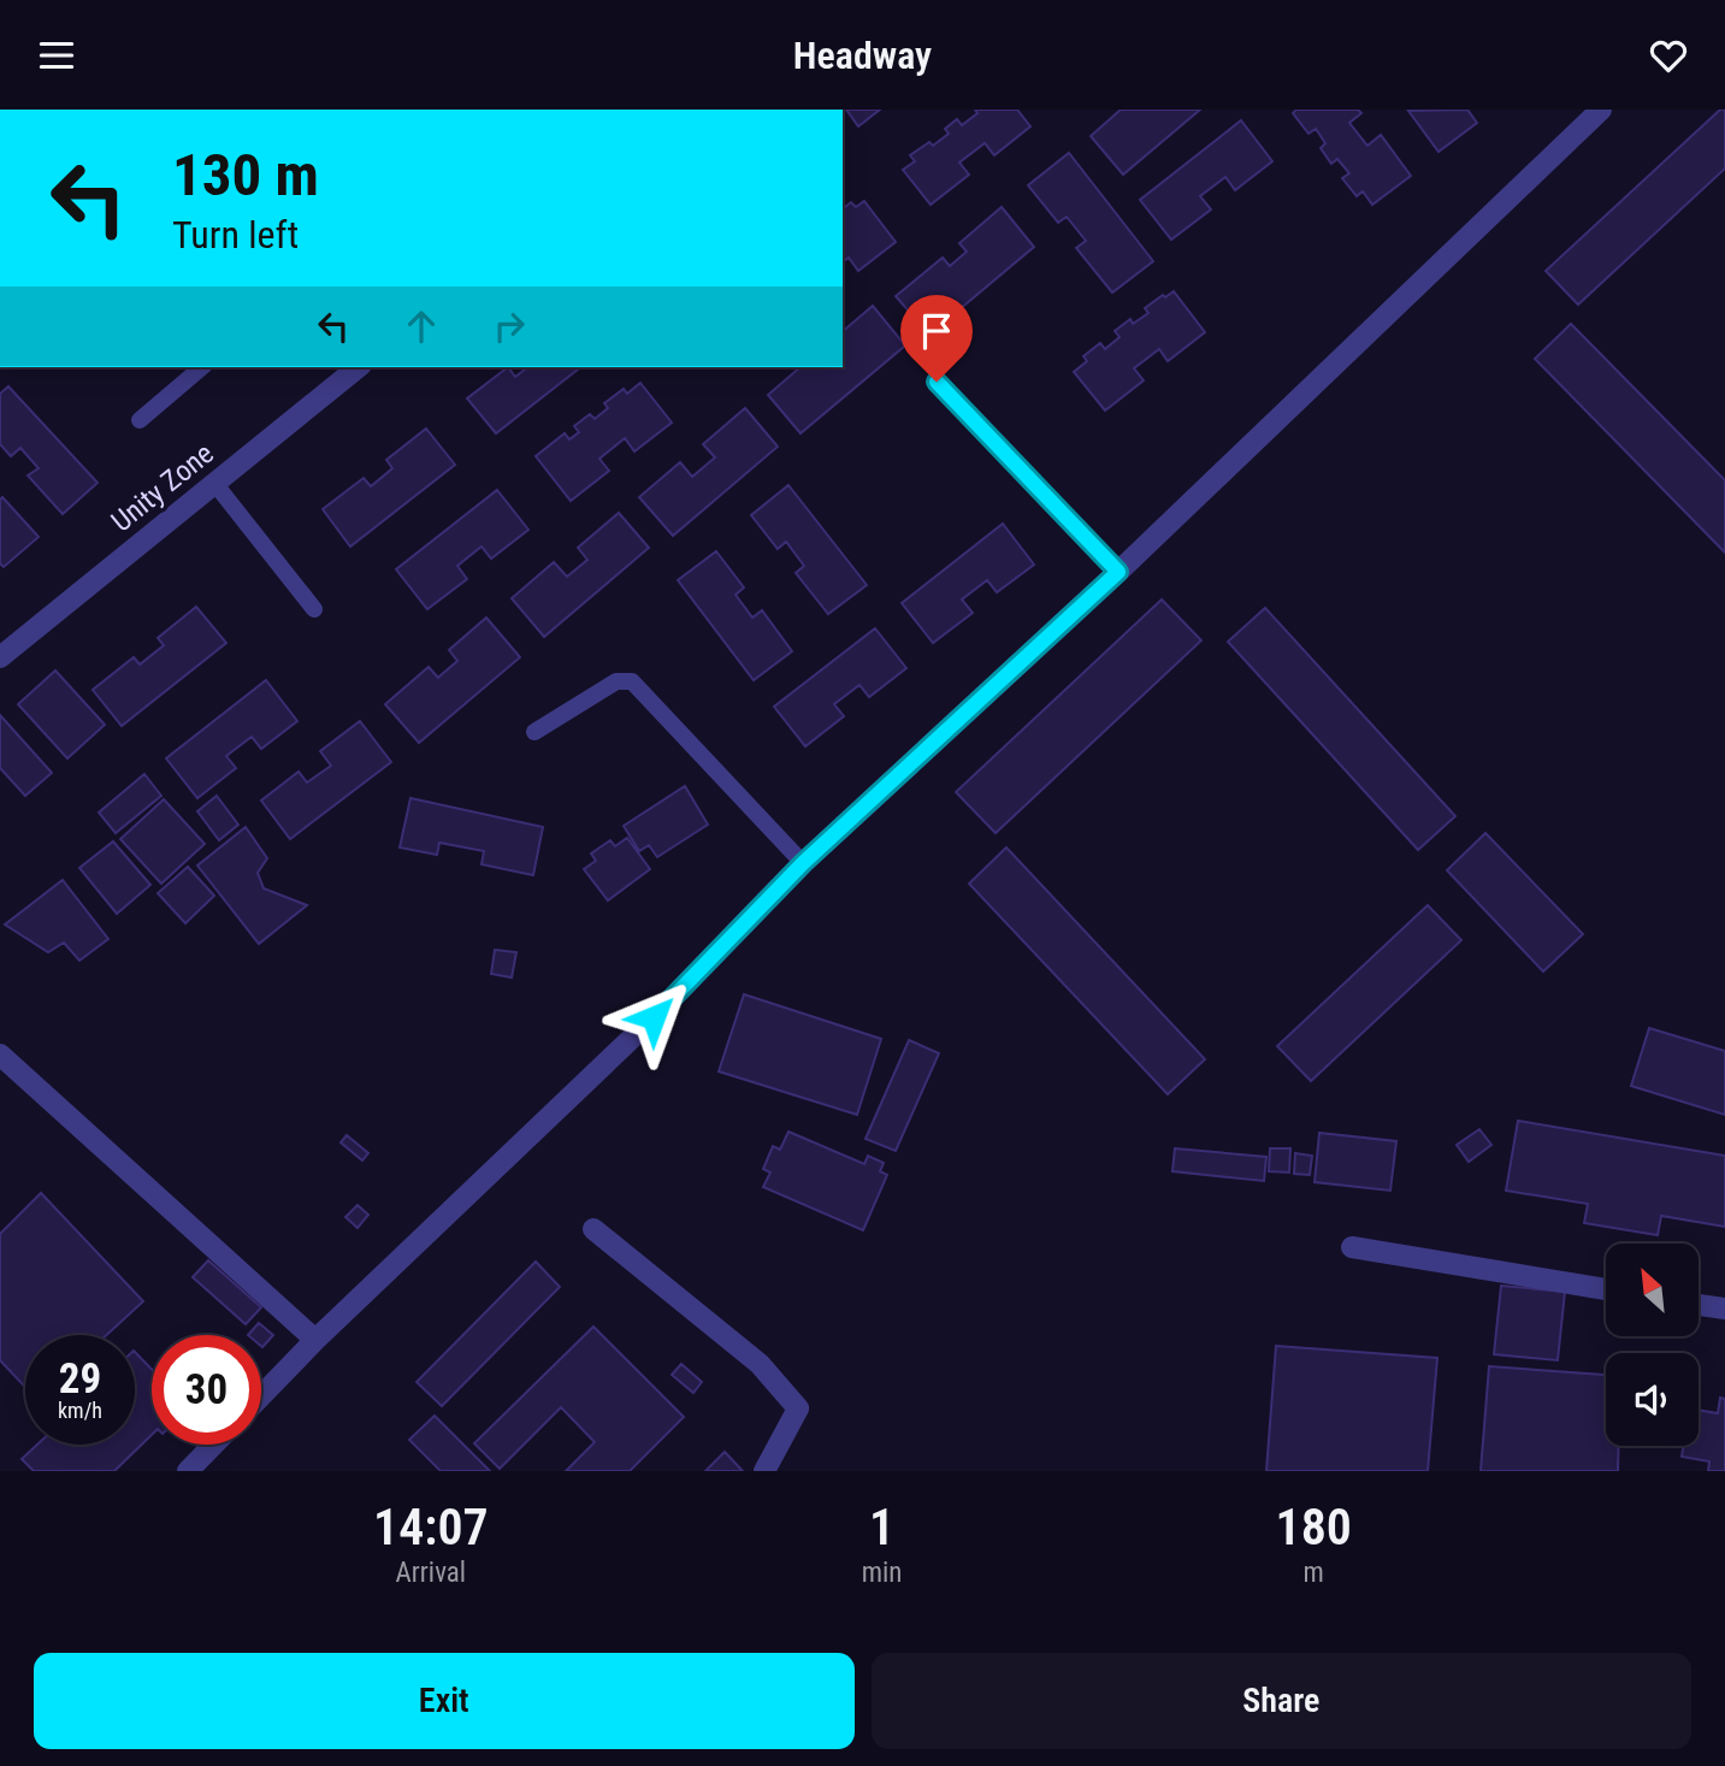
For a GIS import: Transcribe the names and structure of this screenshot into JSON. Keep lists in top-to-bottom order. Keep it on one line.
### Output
{"streets":{"street":["Unity Zone"]},"north":"top left","page":{"header":"Headway","turn":["130 m","Turn left"],"speed":"29 km/h","limit":"30","eta":["14:07","Arrival","1","min","180","m"],"buttons":["Exit","Share"]}}
